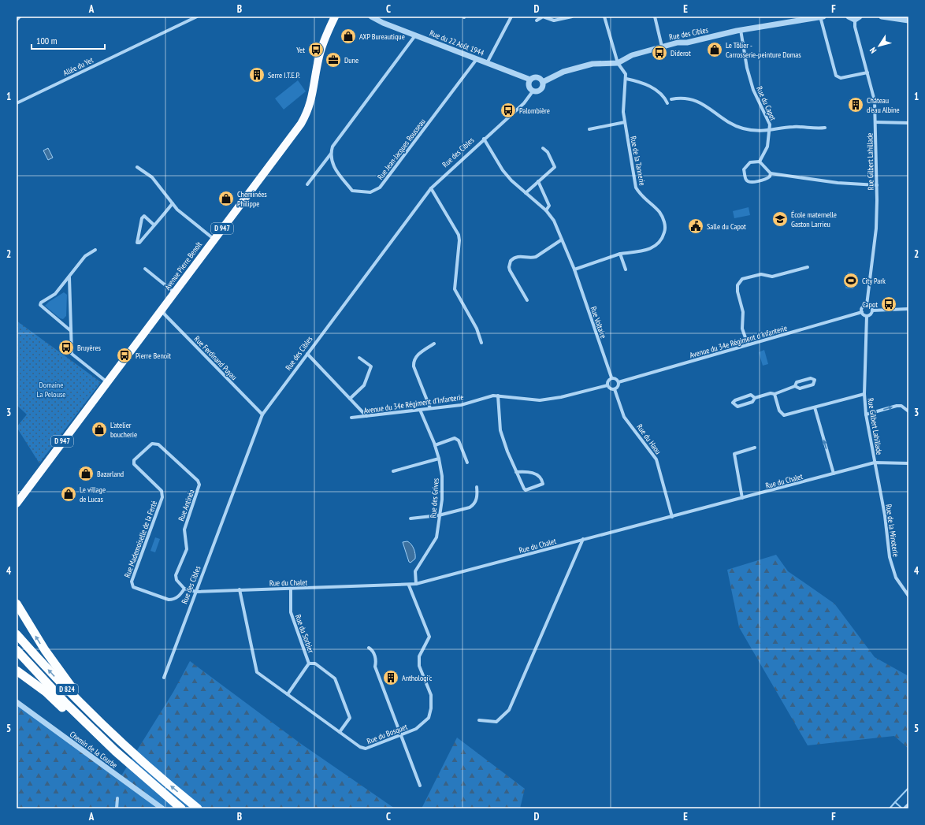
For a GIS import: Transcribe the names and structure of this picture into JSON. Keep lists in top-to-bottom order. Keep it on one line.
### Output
{"streets":{"highway":["D 824"],"main road":["D 947","Avenue Pierre Benoît"],"street":["Rue des Cibles","Rue du 22 Août 1944","Allée du Yet","Rue du Capot","Rue Jean-Jacques Rousseau","Rue de la Tannerie","Rue Gilbert Lahillade","Rue Voltaire","Avenue du 34e Régiment d'Infanterie","Rue Ferdinand Puyau","Rue du Haou","Rue du Chalet","Rue des Grives","Rue Antinéa","Rue de la Minoterie","Rue Mademoiselle de la Ferté","Rue du Sorbier","Rue du Bosquet","Chemin de la Courbe"]},"crossings":[["Rue des Cibles","Rue du 22 Août 1944"],["Rue des Cibles","Rue du Capot"],["Rue des Cibles","Rue Voltaire"],["Rue des Cibles","Rue Ferdinand Puyau"],["Rue des Cibles","Rue du Chalet"],["Rue du 22 Août 1944","Rue Jean-Jacques Rousseau"],["Rue Gilbert Lahillade","Avenue du 34e Régiment d'Infanterie"],["Rue Gilbert Lahillade","Rue du Chalet"],["Rue Gilbert Lahillade","Rue de la Minoterie"],["Avenue Pierre Benoît","Rue Ferdinand Puyau"],["Rue Voltaire","Avenue du 34e Régiment d'Infanterie"],["Rue Voltaire","Rue du Haou"],["Avenue du 34e Régiment d'Infanterie","Rue du Haou"],["Avenue du 34e Régiment d'Infanterie","Rue des Grives"],["Rue du Haou","Rue du Chalet"],["Rue du Chalet","Rue des Grives"],["Rue du Chalet","Rue de la Minoterie"],["Rue du Chalet","Rue du Sorbier"],["Rue du Chalet","Rue du Bosquet"],["Rue Antinéa","Rue Mademoiselle de la Ferté"],["Rue du Sorbier","Rue du Bosquet"]],"parks":["Domaine La Pelouse"],"places":{"shop":["AXP Bureautique","Le Tôlier - Carrosserie-peinture Domas","Cheminées Philippe","L'atelier boucherie","Bazarland","Le village de Lucas"],"bus stop":["Yet","Diderot","Palombière","Capot","Bruyères","Pierre Benoit"],"office":["Dune"],"building":["Serre I.T.E.P.","Château d'eau Albine","Anthologi'c"],"school or university":["École maternelle Gaston Larrieu"],"public building":["Salle du Capot"],"sports":["City Park"]},"scale_bar":"100 m","north":"bottom left","grid":{"columns":["A","B","C","D","E","F"],"rows":["1","2","3","4","5"]}}
